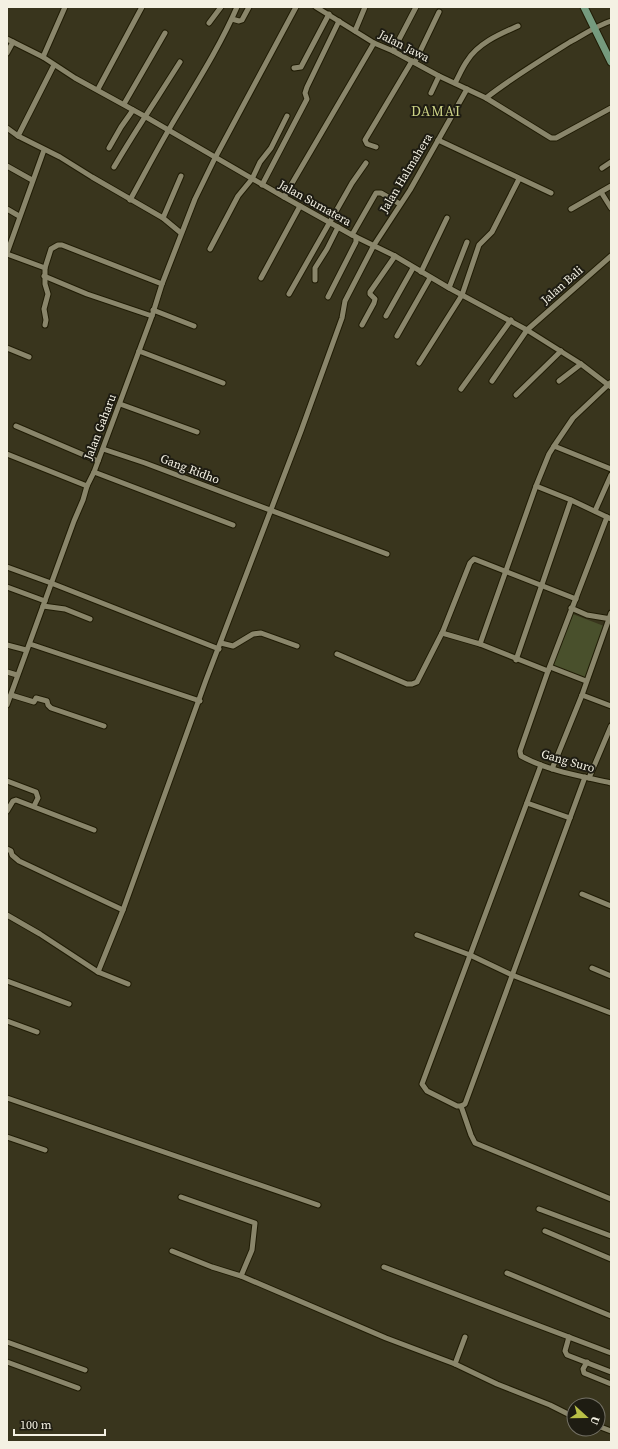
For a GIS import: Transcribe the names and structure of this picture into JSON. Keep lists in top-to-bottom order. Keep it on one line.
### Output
{"streets":{"street":["Jalan Jawa","Jalan Halmahera","Jalan Sumatera","Jalan Bali","Jalan Gaharu","Gang Ridho","Gang Suro"]},"crossings":[["Jalan Jawa","Jalan Halmahera"],["Jalan Halmahera","Jalan Sumatera"],["Jalan Halmahera","Gang Ridho"],["Jalan Sumatera","Jalan Bali"],["Jalan Sumatera","Jalan Gaharu"],["Jalan Gaharu","Gang Ridho"]],"districts":["DAMAI"],"scale_bar":"100 m","north":"right"}
